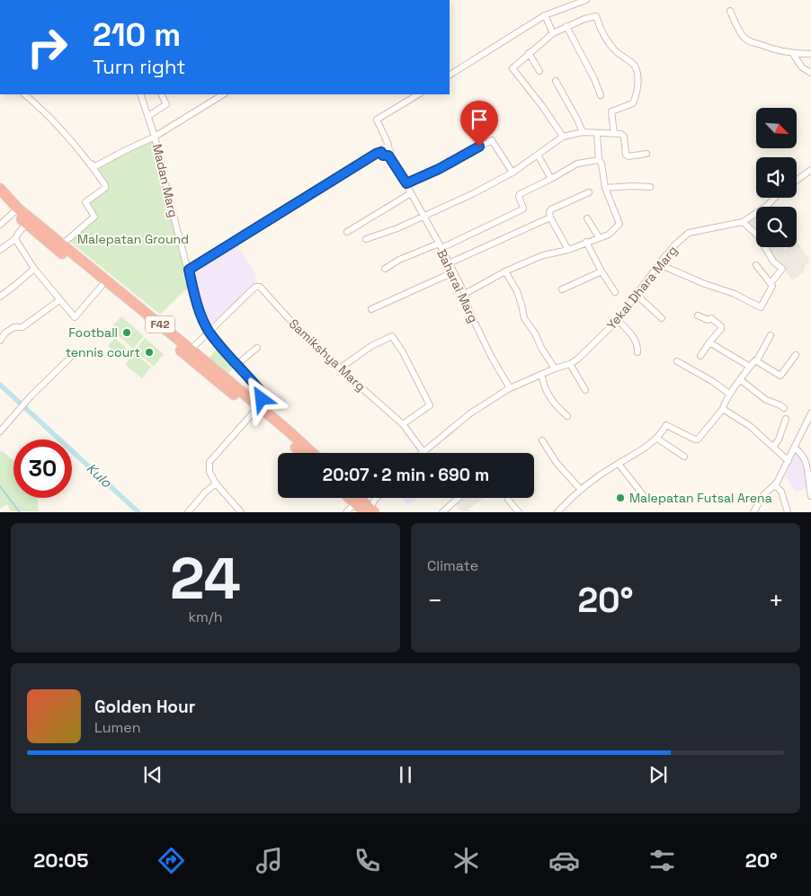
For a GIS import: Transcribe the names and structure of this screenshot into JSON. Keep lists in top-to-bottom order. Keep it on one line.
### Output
{"streets":{"highway":["F42"],"street":["Madan Marg","Baharai Marg","Yekal Dhara Marg","Samikshya Marg"]},"crossings":[["Madan Marg","F42"],["Madan Marg","Samikshya Marg"],["Baharai Marg","Yekal Dhara Marg"],["Yekal Dhara Marg","Samikshya Marg"],["F42","Samikshya Marg"]],"water":["Kulo"],"parks":["Malepatan Ground"],"places":["Football","tennis court","Malepatan Futsal Arena"],"north":"bottom right","page":{"turn":["210 m","Turn right"],"limit":"30","trip":"20:07 · 2 min · 690 m","tile":[["24","km/h"],"Climate"],"heat":["−","20°","+"],"song":["Golden Hour","Lumen"],"tabs":["20:05","20°"]}}
